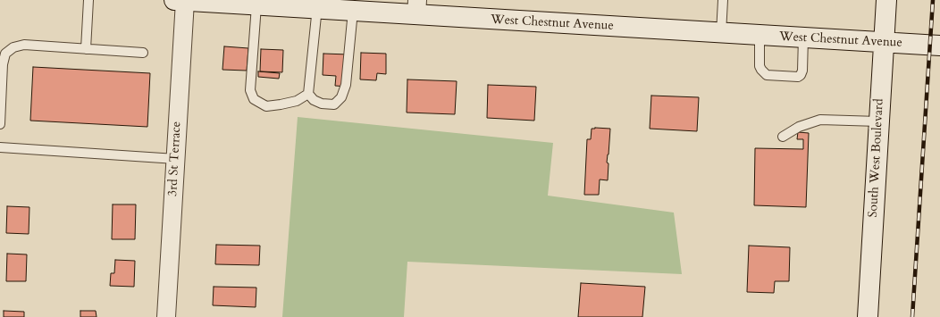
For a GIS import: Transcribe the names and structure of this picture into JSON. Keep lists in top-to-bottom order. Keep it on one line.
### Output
{"streets":{"street":["West Chestnut Avenue","South West Boulevard","3rd St Terrace"]},"crossings":[["West Chestnut Avenue","South West Boulevard"],["West Chestnut Avenue","3rd St Terrace"]]}
